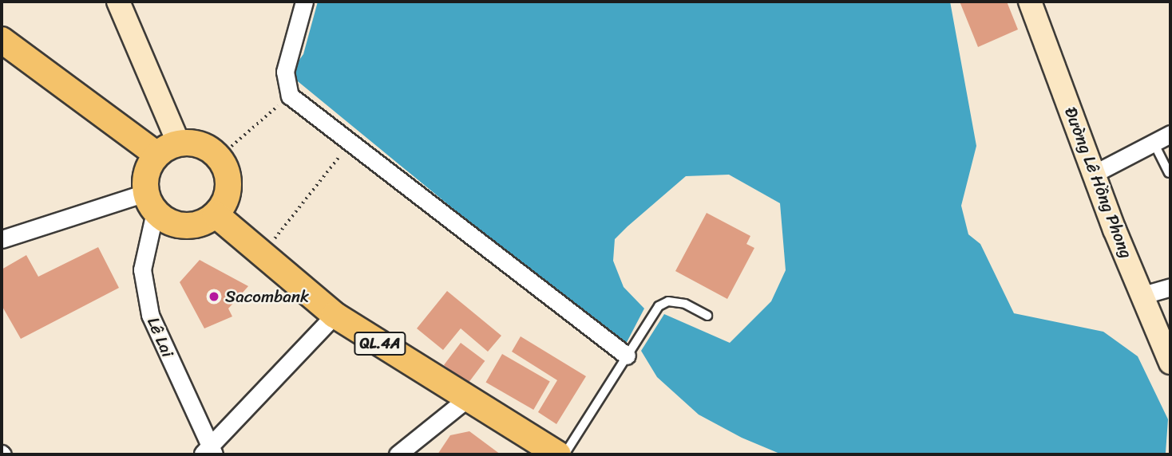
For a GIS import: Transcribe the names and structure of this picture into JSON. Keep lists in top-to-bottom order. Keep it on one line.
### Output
{"streets":{"main road":["QL.4A"],"street":["Đường Lê Hồng Phong","Lê Lai"]},"crossings":[["Lê Lai","QL.4A"]],"places":["Sacombank"]}
